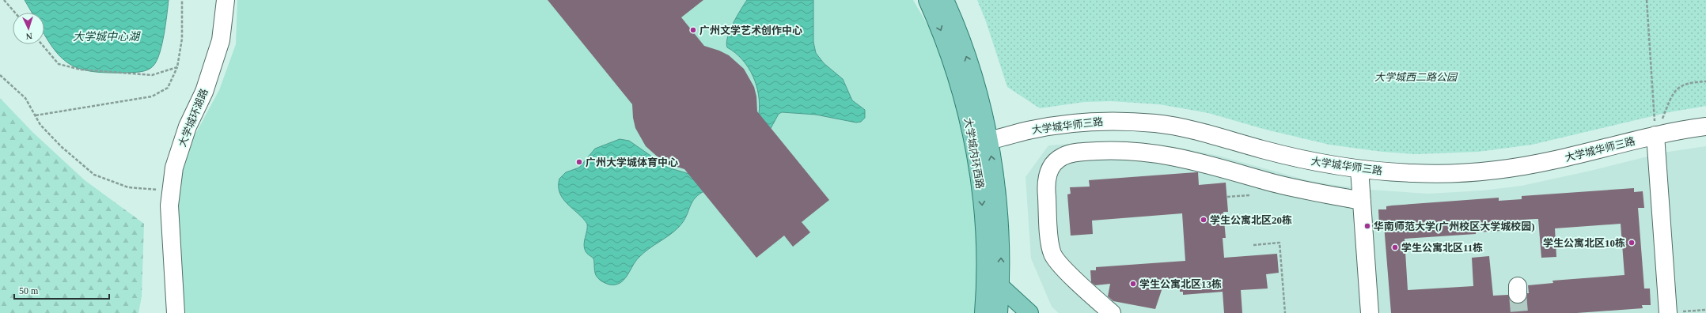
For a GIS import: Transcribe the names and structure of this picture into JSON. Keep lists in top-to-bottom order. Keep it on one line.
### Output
{"streets":{"main road":["大学城内环西路"],"street":["大学城环湖路","大学城华师三路"]},"crossings":[["大学城华师三路","大学城内环西路"]],"water":["大学城中心湖"],"parks":["大学城西二路公园"],"places":["广州文学艺术创作中心","广州大学城体育中心","学生公寓北区20栋","华南师范大学(广州校区大学城校园)","学生公寓北区10栋","学生公寓北区11栋","学生公寓北区13栋"],"scale_bar":"50 m","north":"bottom"}
